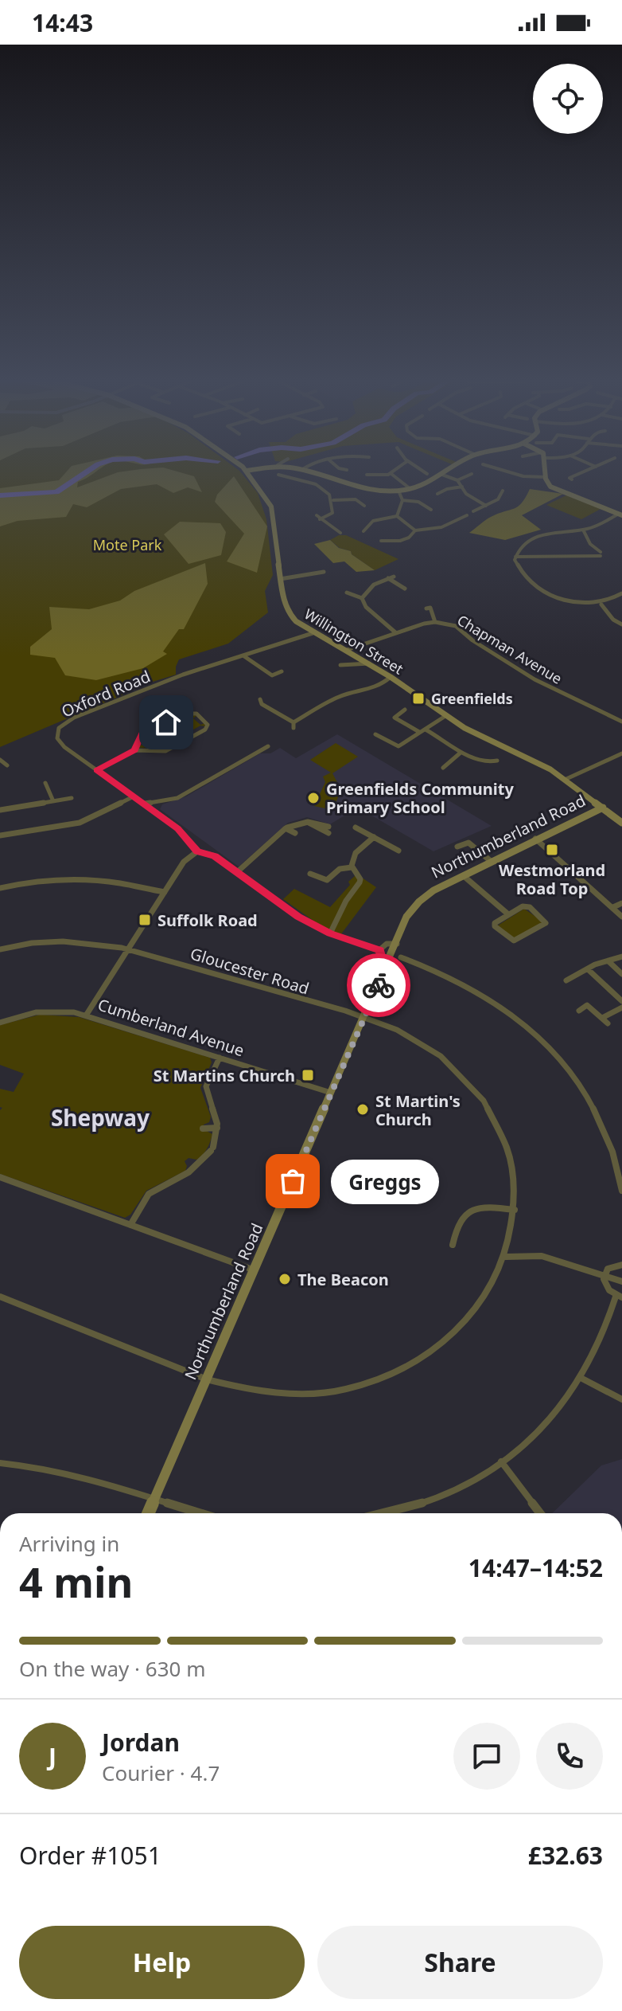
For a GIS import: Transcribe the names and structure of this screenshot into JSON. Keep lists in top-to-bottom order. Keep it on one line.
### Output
{"streets":{"street":["Willington Street","Chapman Avenue","Oxford Road","Northumberland Road","Gloucester Road","Cumberland Avenue"]},"crossings":[["Willington Street","Chapman Avenue"],["Willington Street","Northumberland Road"],["Northumberland Road","Gloucester Road"],["Northumberland Road","Cumberland Avenue"]],"districts":["Shepway"],"parks":["Mote Park"],"places":{"transit":["Greenfields","Westmorland Road Top","Suffolk Road","St Martins Church"],"other":["Greenfields Community Primary School","St Martin's Church","Greggs","The Beacon"]},"page":{"status":"14:43","bubble":"Greggs","heading":["4 min","Arriving in","14:47–14:52"],"panel":["Jordan","Courier · 4.7","Order #1051","£32.63"],"bar":"On the way · 630 m","round":"J","buttons":["Help","Share"]}}
